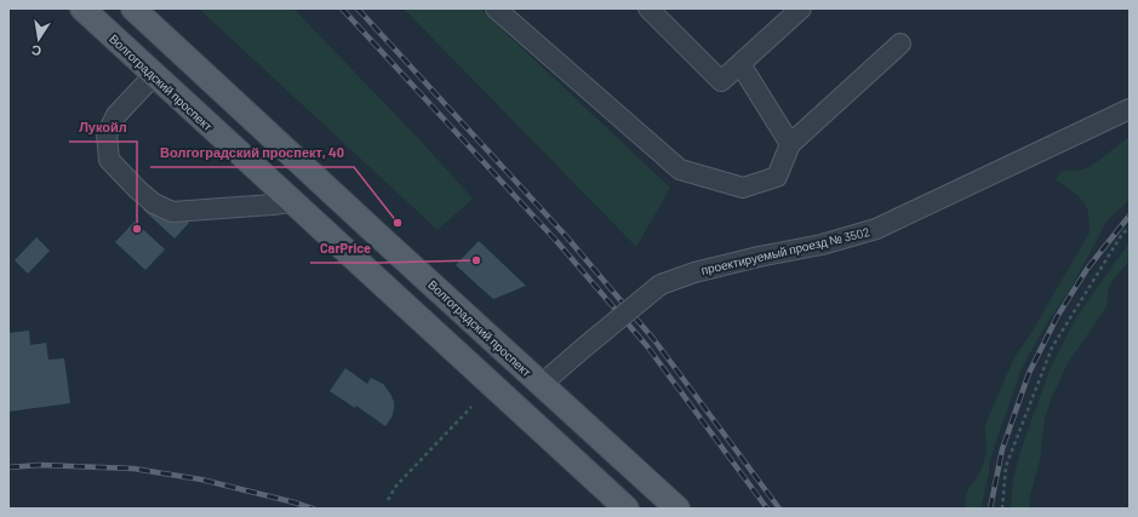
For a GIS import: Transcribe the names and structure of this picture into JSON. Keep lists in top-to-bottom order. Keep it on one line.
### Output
{"streets":{"main road":["Волгоградский проспект"],"street":["проектируемый проезд № 3502"]},"crossings":[["Волгоградский проспект","проектируемый проезд № 3502"]],"places":["Волгоградский проспект, 40","Лукойл","CarPrice"],"north":"bottom"}
